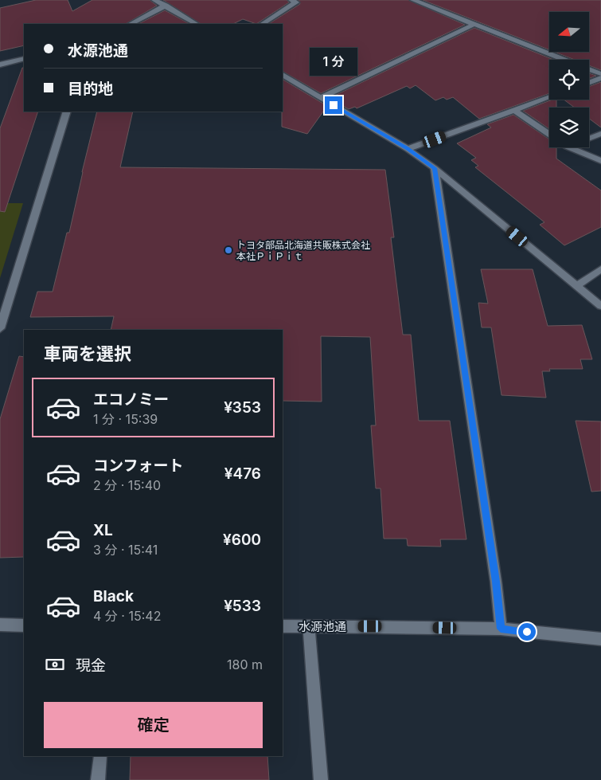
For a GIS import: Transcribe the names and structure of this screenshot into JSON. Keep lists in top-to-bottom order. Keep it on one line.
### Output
{"streets":{"street":["水源池通"]},"places":["トヨタ部品北海道共販株式会社 本社ＰｉＰｉｔ"],"north":"left","page":{"banner":["水源池通","目的地"],"bubble":"1 分","heading":"車両を選択","list":[{"name":"エコノミー","note":"1 分 · 15:39","value":"¥353"},{"name":"コンフォート","note":"2 分 · 15:40","value":"¥476"},{"name":"XL","note":"3 分 · 15:41","value":"¥600"},{"name":"Black","note":"4 分 · 15:42","value":"¥533"}],"pay":["現金","180 m"],"buttons":"確定"}}
